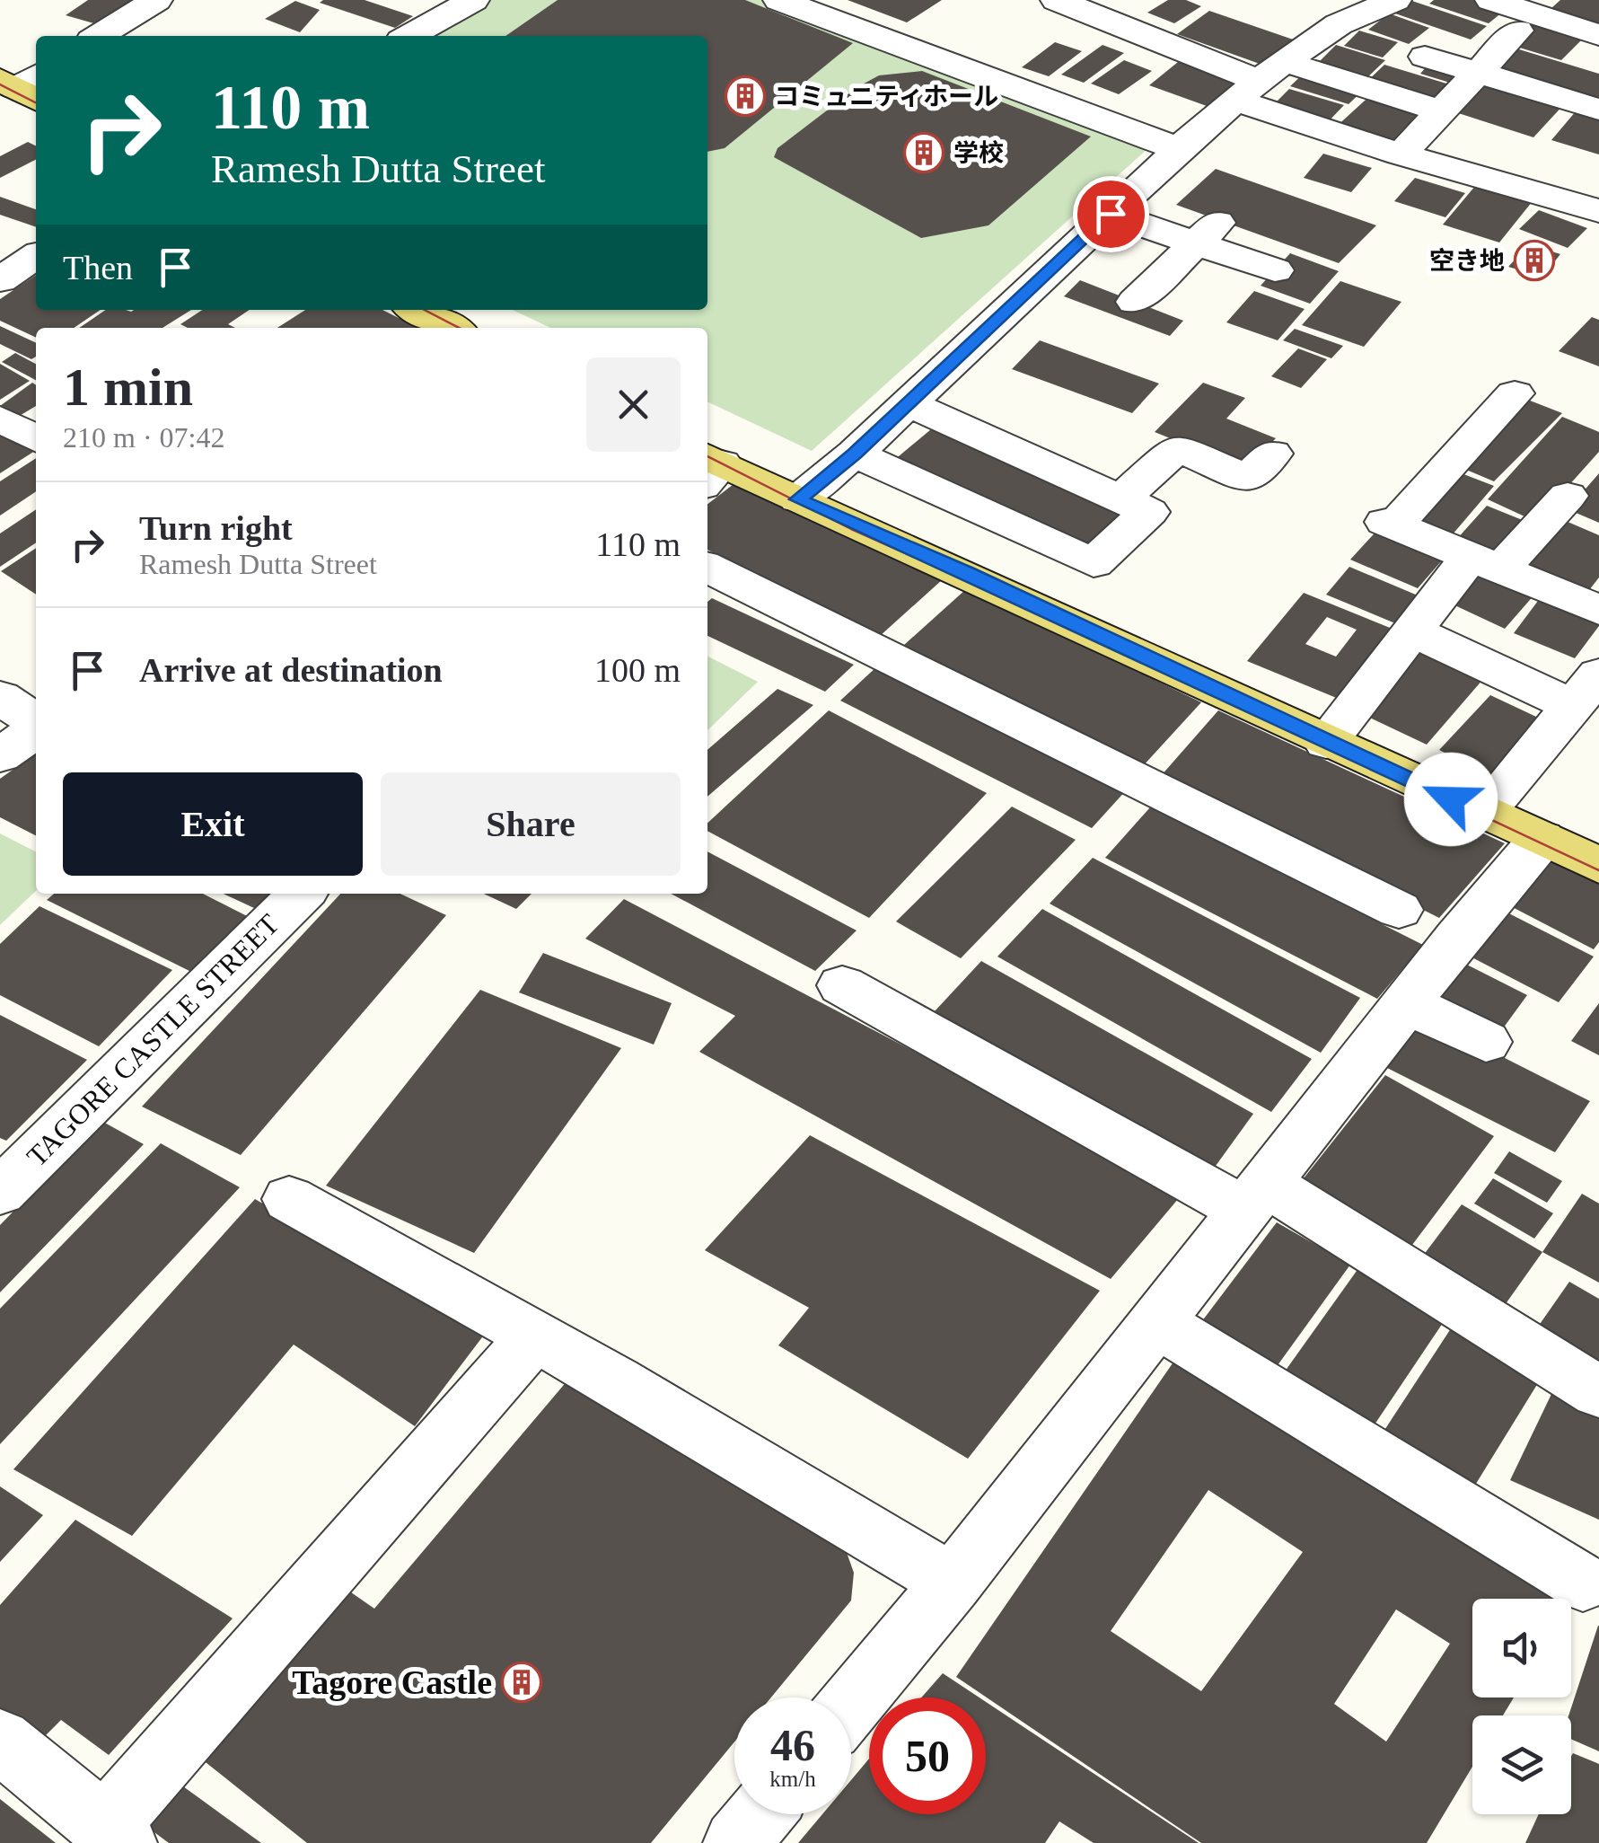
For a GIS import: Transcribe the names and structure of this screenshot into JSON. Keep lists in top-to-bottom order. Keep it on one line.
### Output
{"streets":{"street":["TAGORE CASTLE STREET"]},"places":{"building":["コミュニティホール","学校","空き地","Tagore Castle"]},"page":{"turn":["110 m","Ramesh Dutta Street"],"then":"Then","heading":["1 min","210 m · 07:42"],"list":[{"name":"Turn right","note":"Ramesh Dutta Street","value":"110 m"},{"name":"Arrive at destination","value":"100 m"}],"buttons":["Exit","Share"],"speed":"46 km/h","limit":"50"}}
